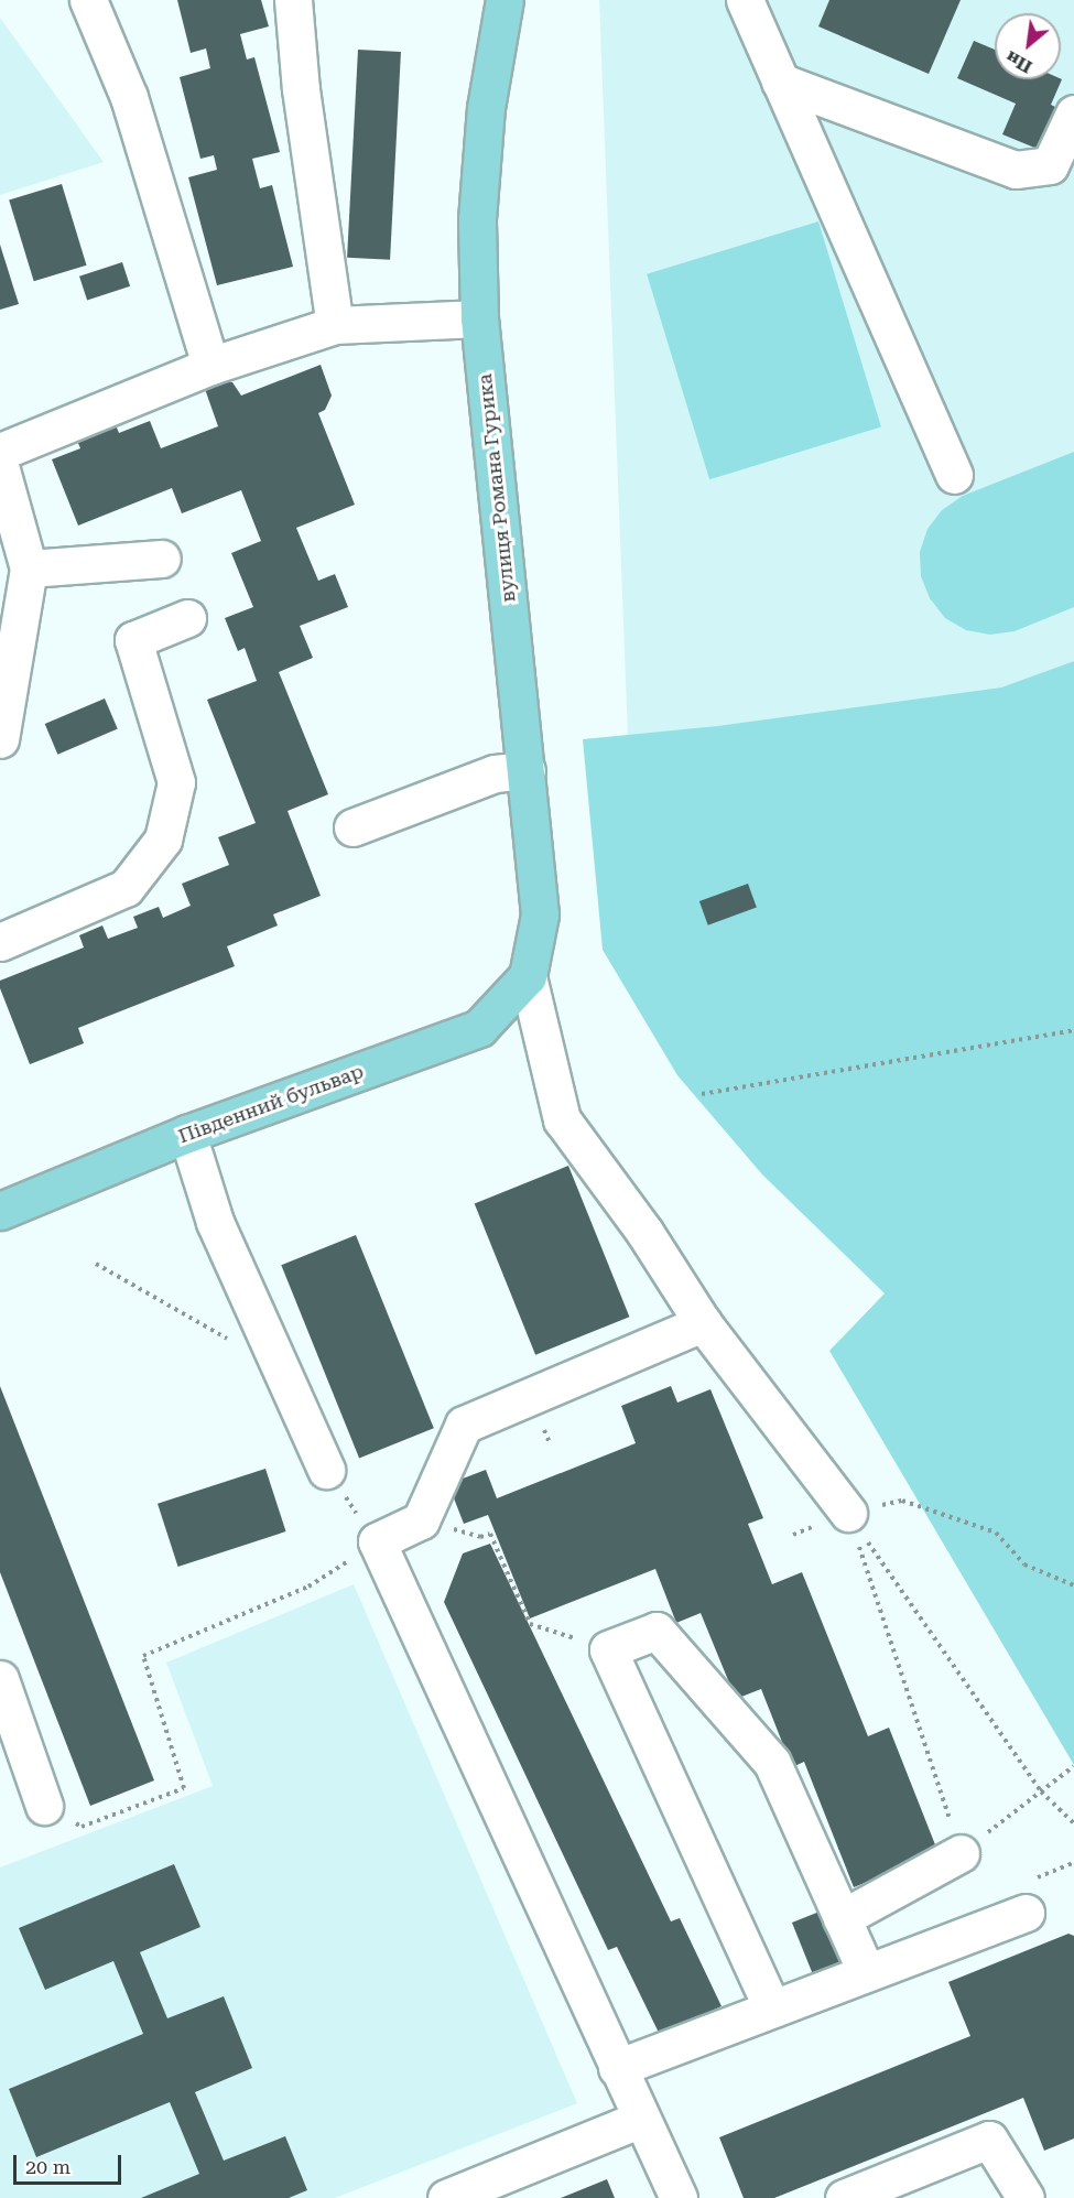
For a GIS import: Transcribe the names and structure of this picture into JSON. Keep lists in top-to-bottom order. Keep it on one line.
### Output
{"streets":{"main road":["вулиця Романа Гурика","Південний бульвар"]},"crossings":[["вулиця Романа Гурика","Південний бульвар"]],"scale_bar":"20 m","north":"bottom left"}
